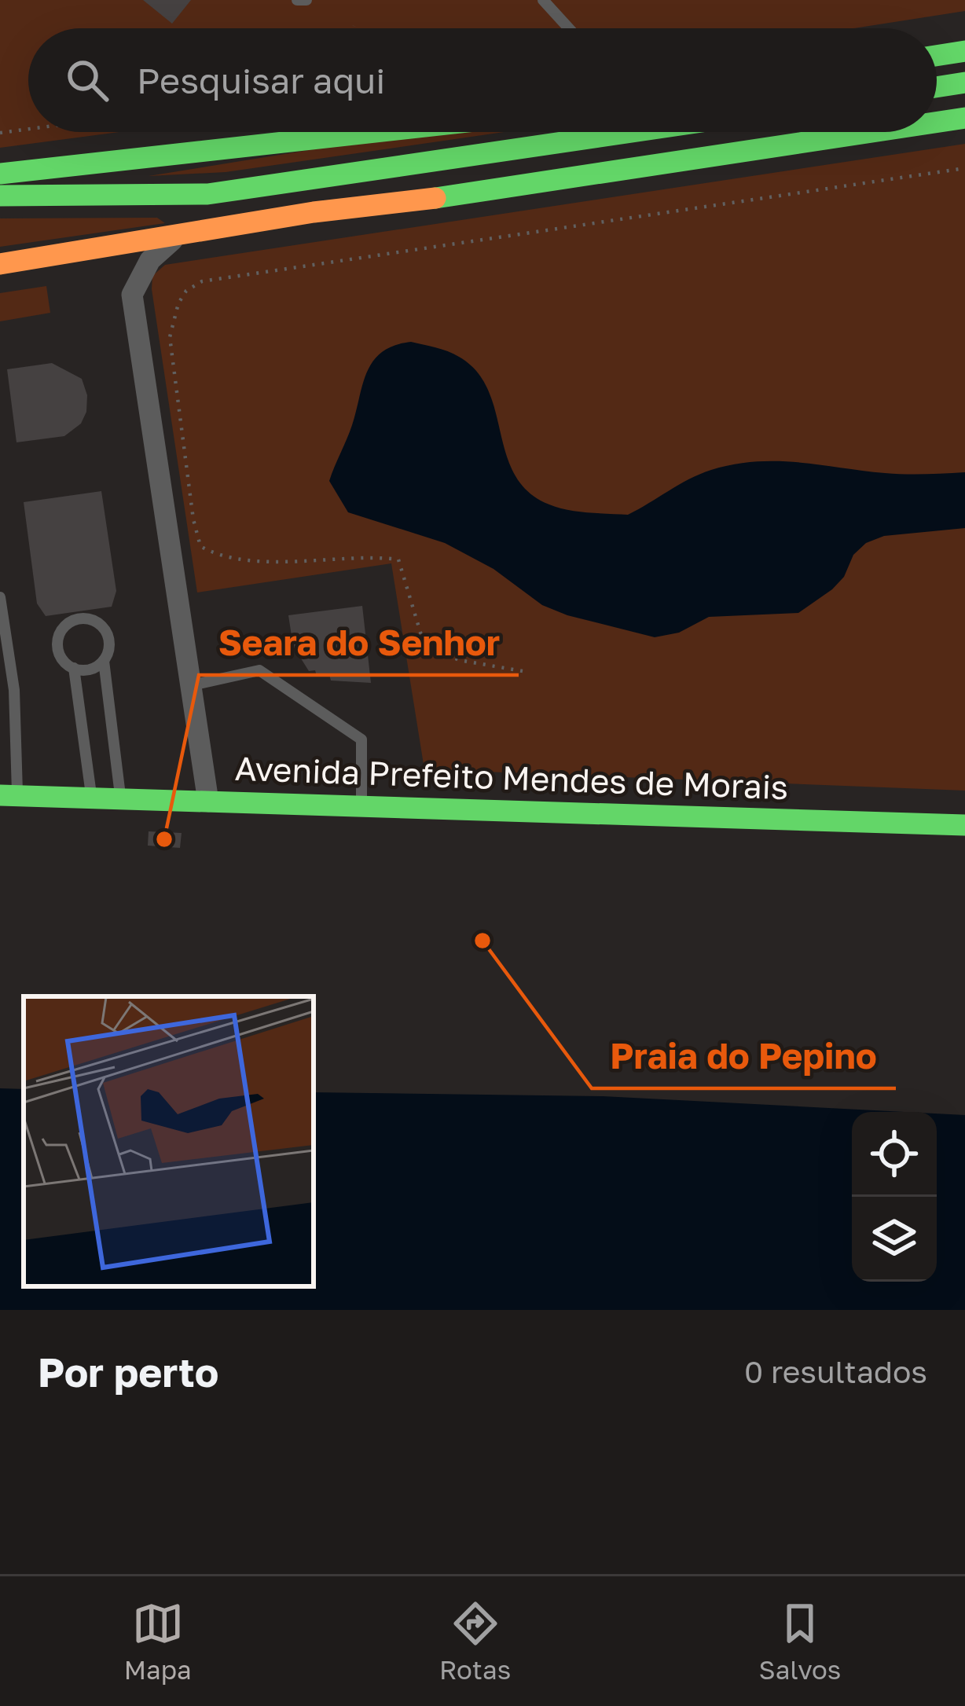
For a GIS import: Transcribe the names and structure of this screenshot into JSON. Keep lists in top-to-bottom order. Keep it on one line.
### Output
{"streets":{"main road":["Avenida Prefeito Mendes de Morais"]},"places":["Seara do Senhor","Praia do Pepino"],"page":{"search":"Pesquisar aqui","heading":["Por perto","0 resultados"],"nav":["Mapa","Rotas","Salvos"]}}
